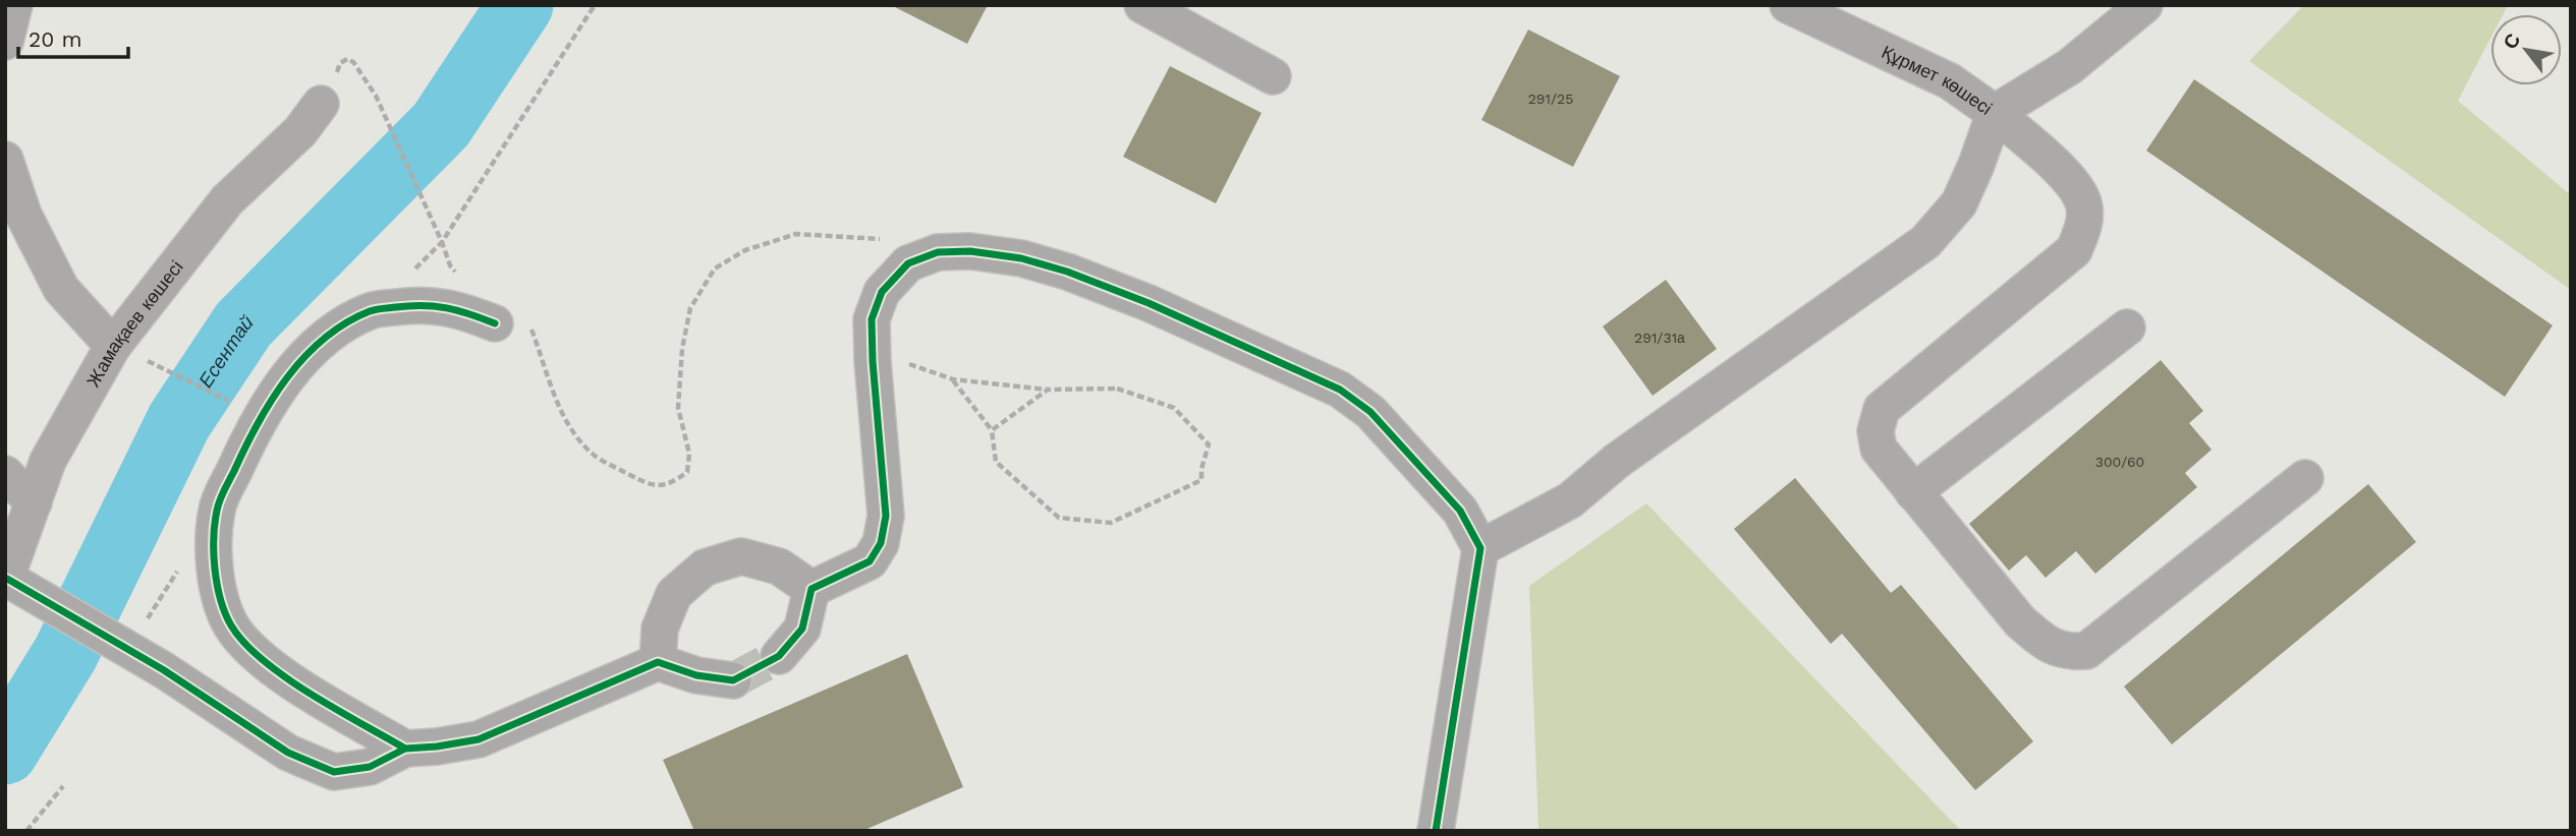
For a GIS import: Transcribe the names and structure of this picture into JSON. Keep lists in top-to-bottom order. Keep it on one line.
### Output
{"streets":{"street":["Құрмет көшесі","Жамақаев көшесі"]},"water":["Есентай"],"house_numbers":["291/25","291/31а","300/60"],"scale_bar":"20 m","north":"top left"}
